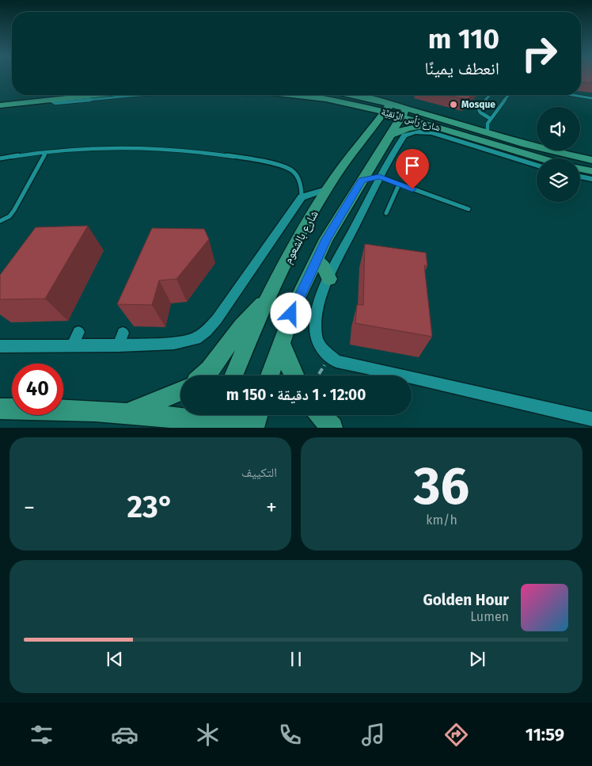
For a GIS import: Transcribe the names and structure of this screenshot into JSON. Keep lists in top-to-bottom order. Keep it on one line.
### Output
{"streets":{"street":["شارع رَأس الرَّنقِيَّة","شارع بالشعوم"]},"crossings":[["شارع رَأس الرَّنقِيَّة","شارع بالشعوم"]],"places":["Mosque"],"page":{"turn":["110 m","انعطف يمينًا"],"limit":"40","trip":"12:00 · 1 دقيقة · 150 m","tile":[["36","km/h"],"التكييف"],"heat":["−","23°","+"],"song":["Golden Hour","Lumen"],"tabs":"11:59"}}
